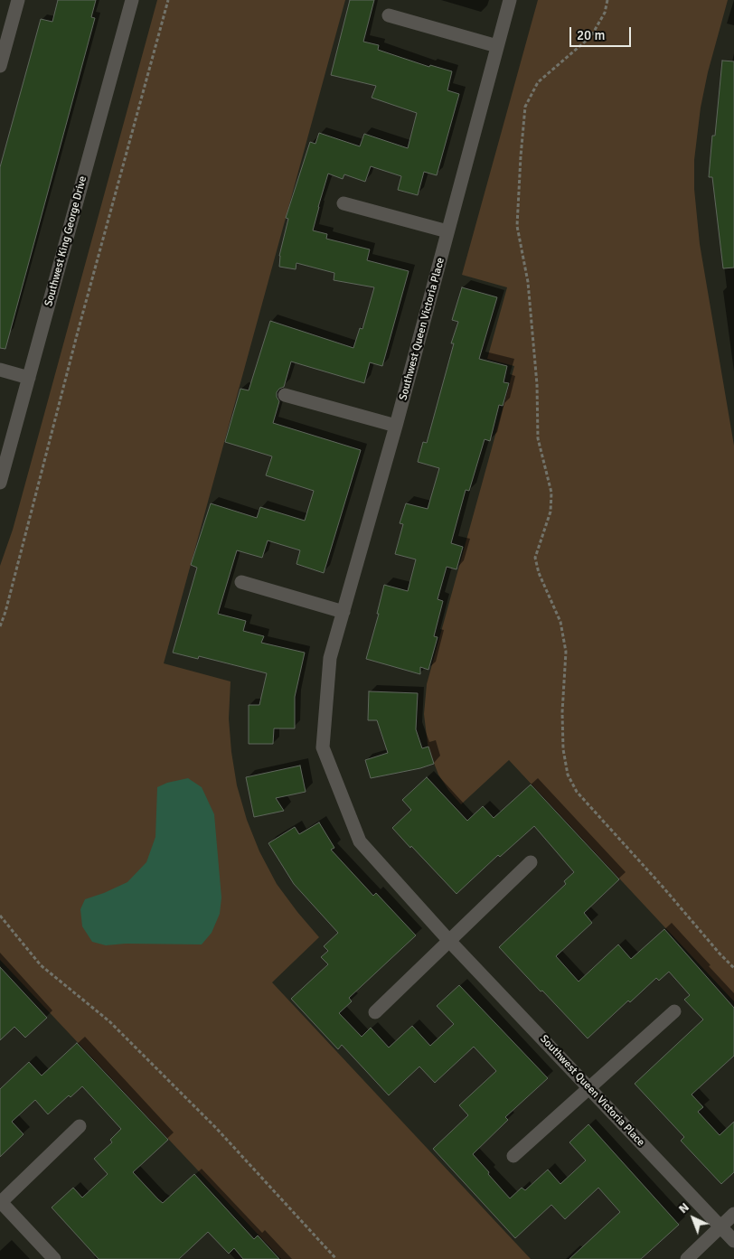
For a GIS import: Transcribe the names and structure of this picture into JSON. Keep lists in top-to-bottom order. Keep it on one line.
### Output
{"streets":{"street":["Southwest King George Drive","Southwest Queen Victoria Place"]},"scale_bar":"20 m","north":"top left"}
